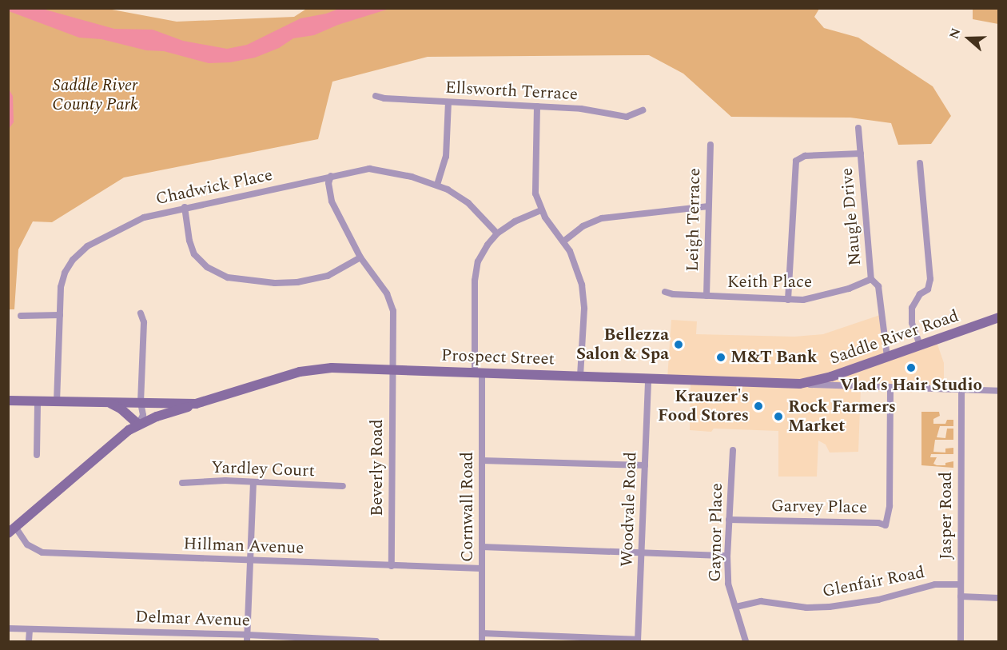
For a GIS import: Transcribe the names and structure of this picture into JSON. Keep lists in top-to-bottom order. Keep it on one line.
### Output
{"streets":{"main road":["Saddle River Road","Prospect Street"],"street":["Ellsworth Terrace","Chadwick Place","Naugle Drive","Leigh Terrace","Keith Place","Beverly Road","Yardley Court","Cornwall Road","Garvey Place","Woodvale Road","Jasper Road","Gaynor Place","Hillman Avenue","Glenfair Road","Delmar Avenue"]},"crossings":[["Chadwick Place","Prospect Street"],["Chadwick Place","Beverly Road"],["Chadwick Place","Cornwall Road"],["Naugle Drive","Keith Place"],["Naugle Drive","Saddle River Road"],["Leigh Terrace","Keith Place"],["Saddle River Road","Prospect Street"],["Prospect Street","Beverly Road"],["Prospect Street","Cornwall Road"],["Prospect Street","Garvey Place"],["Prospect Street","Woodvale Road"],["Prospect Street","Jasper Road"],["Beverly Road","Hillman Avenue"],["Cornwall Road","Hillman Avenue"],["Garvey Place","Gaynor Place"],["Jasper Road","Glenfair Road"],["Gaynor Place","Glenfair Road"]],"parks":["Saddle River County Park"],"places":["Bellezza Salon & Spa","M&T Bank","Vlad’s Hair Studio","Krauzer's Food Stores","Rock Farmers Market"],"north":"left"}
